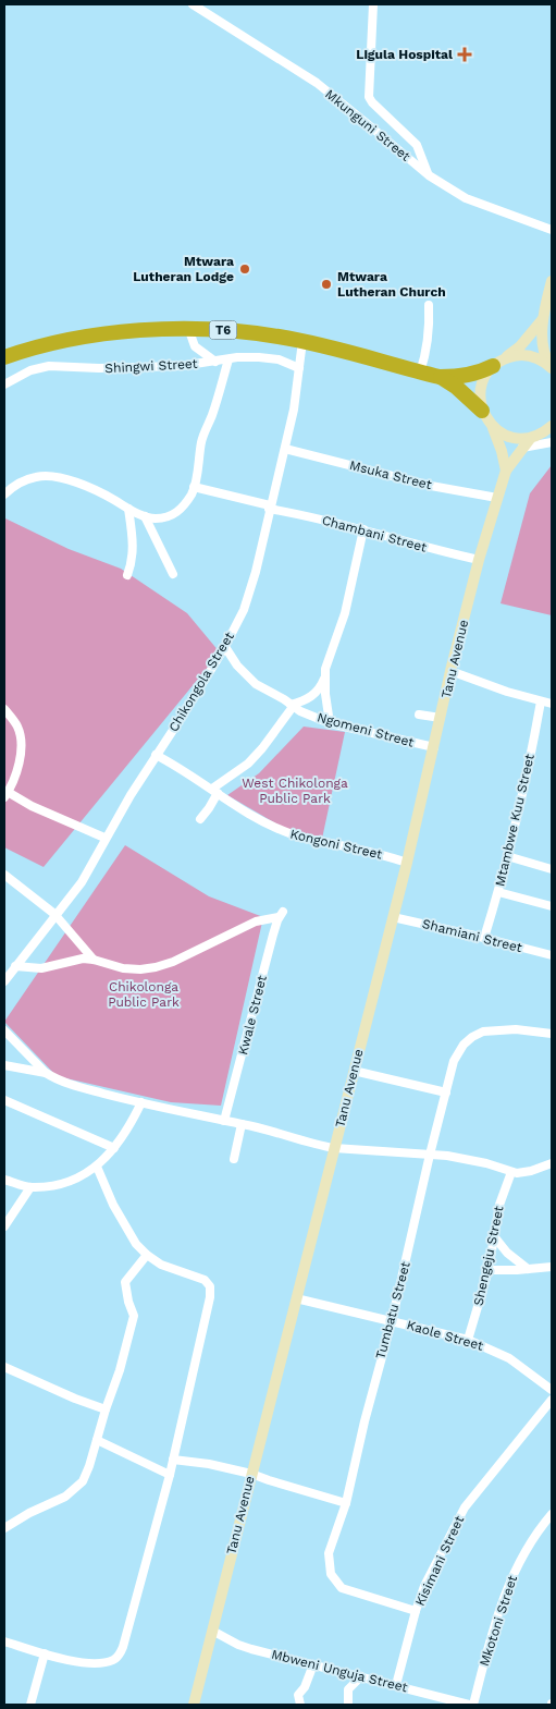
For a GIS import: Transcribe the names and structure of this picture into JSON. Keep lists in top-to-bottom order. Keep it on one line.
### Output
{"streets":{"highway":["T6"],"street":["Mkunguni Street","Shingwi Street","Msuka Street","Chambani Street","Tanu Avenue","Chikongola Street","Ngomeni Street","Mtambwe Kuu Street","Kongoni Street","Shamiani Street","Kwale Street","Shengeju Street","Tumbatu Street","Kaole Street","Kisimani Street","Mkotoni Street","Mbweni Unguja Street"]},"crossings":[["T6","Chikongola Street"],["Shingwi Street","Chikongola Street"],["Msuka Street","Tanu Avenue"],["Msuka Street","Chikongola Street"],["Chambani Street","Tanu Avenue"],["Chambani Street","Chikongola Street"],["Tanu Avenue","Ngomeni Street"],["Tanu Avenue","Kongoni Street"],["Tanu Avenue","Shamiani Street"],["Tanu Avenue","Kaole Street"],["Tanu Avenue","Mbweni Unguja Street"],["Chikongola Street","Ngomeni Street"],["Chikongola Street","Kongoni Street"],["Mtambwe Kuu Street","Shamiani Street"],["Shengeju Street","Kaole Street"],["Tumbatu Street","Kaole Street"],["Tumbatu Street","Kisimani Street"],["Kisimani Street","Mbweni Unguja Street"],["Mkotoni Street","Mbweni Unguja Street"]],"parks":["West Chikolonga Public Park","Chikolonga Public Park"],"places":{"health":["Ligula Hospital"],"other":["Mtwara Lutheran Lodge","Mtwara Lutheran Church"]}}
